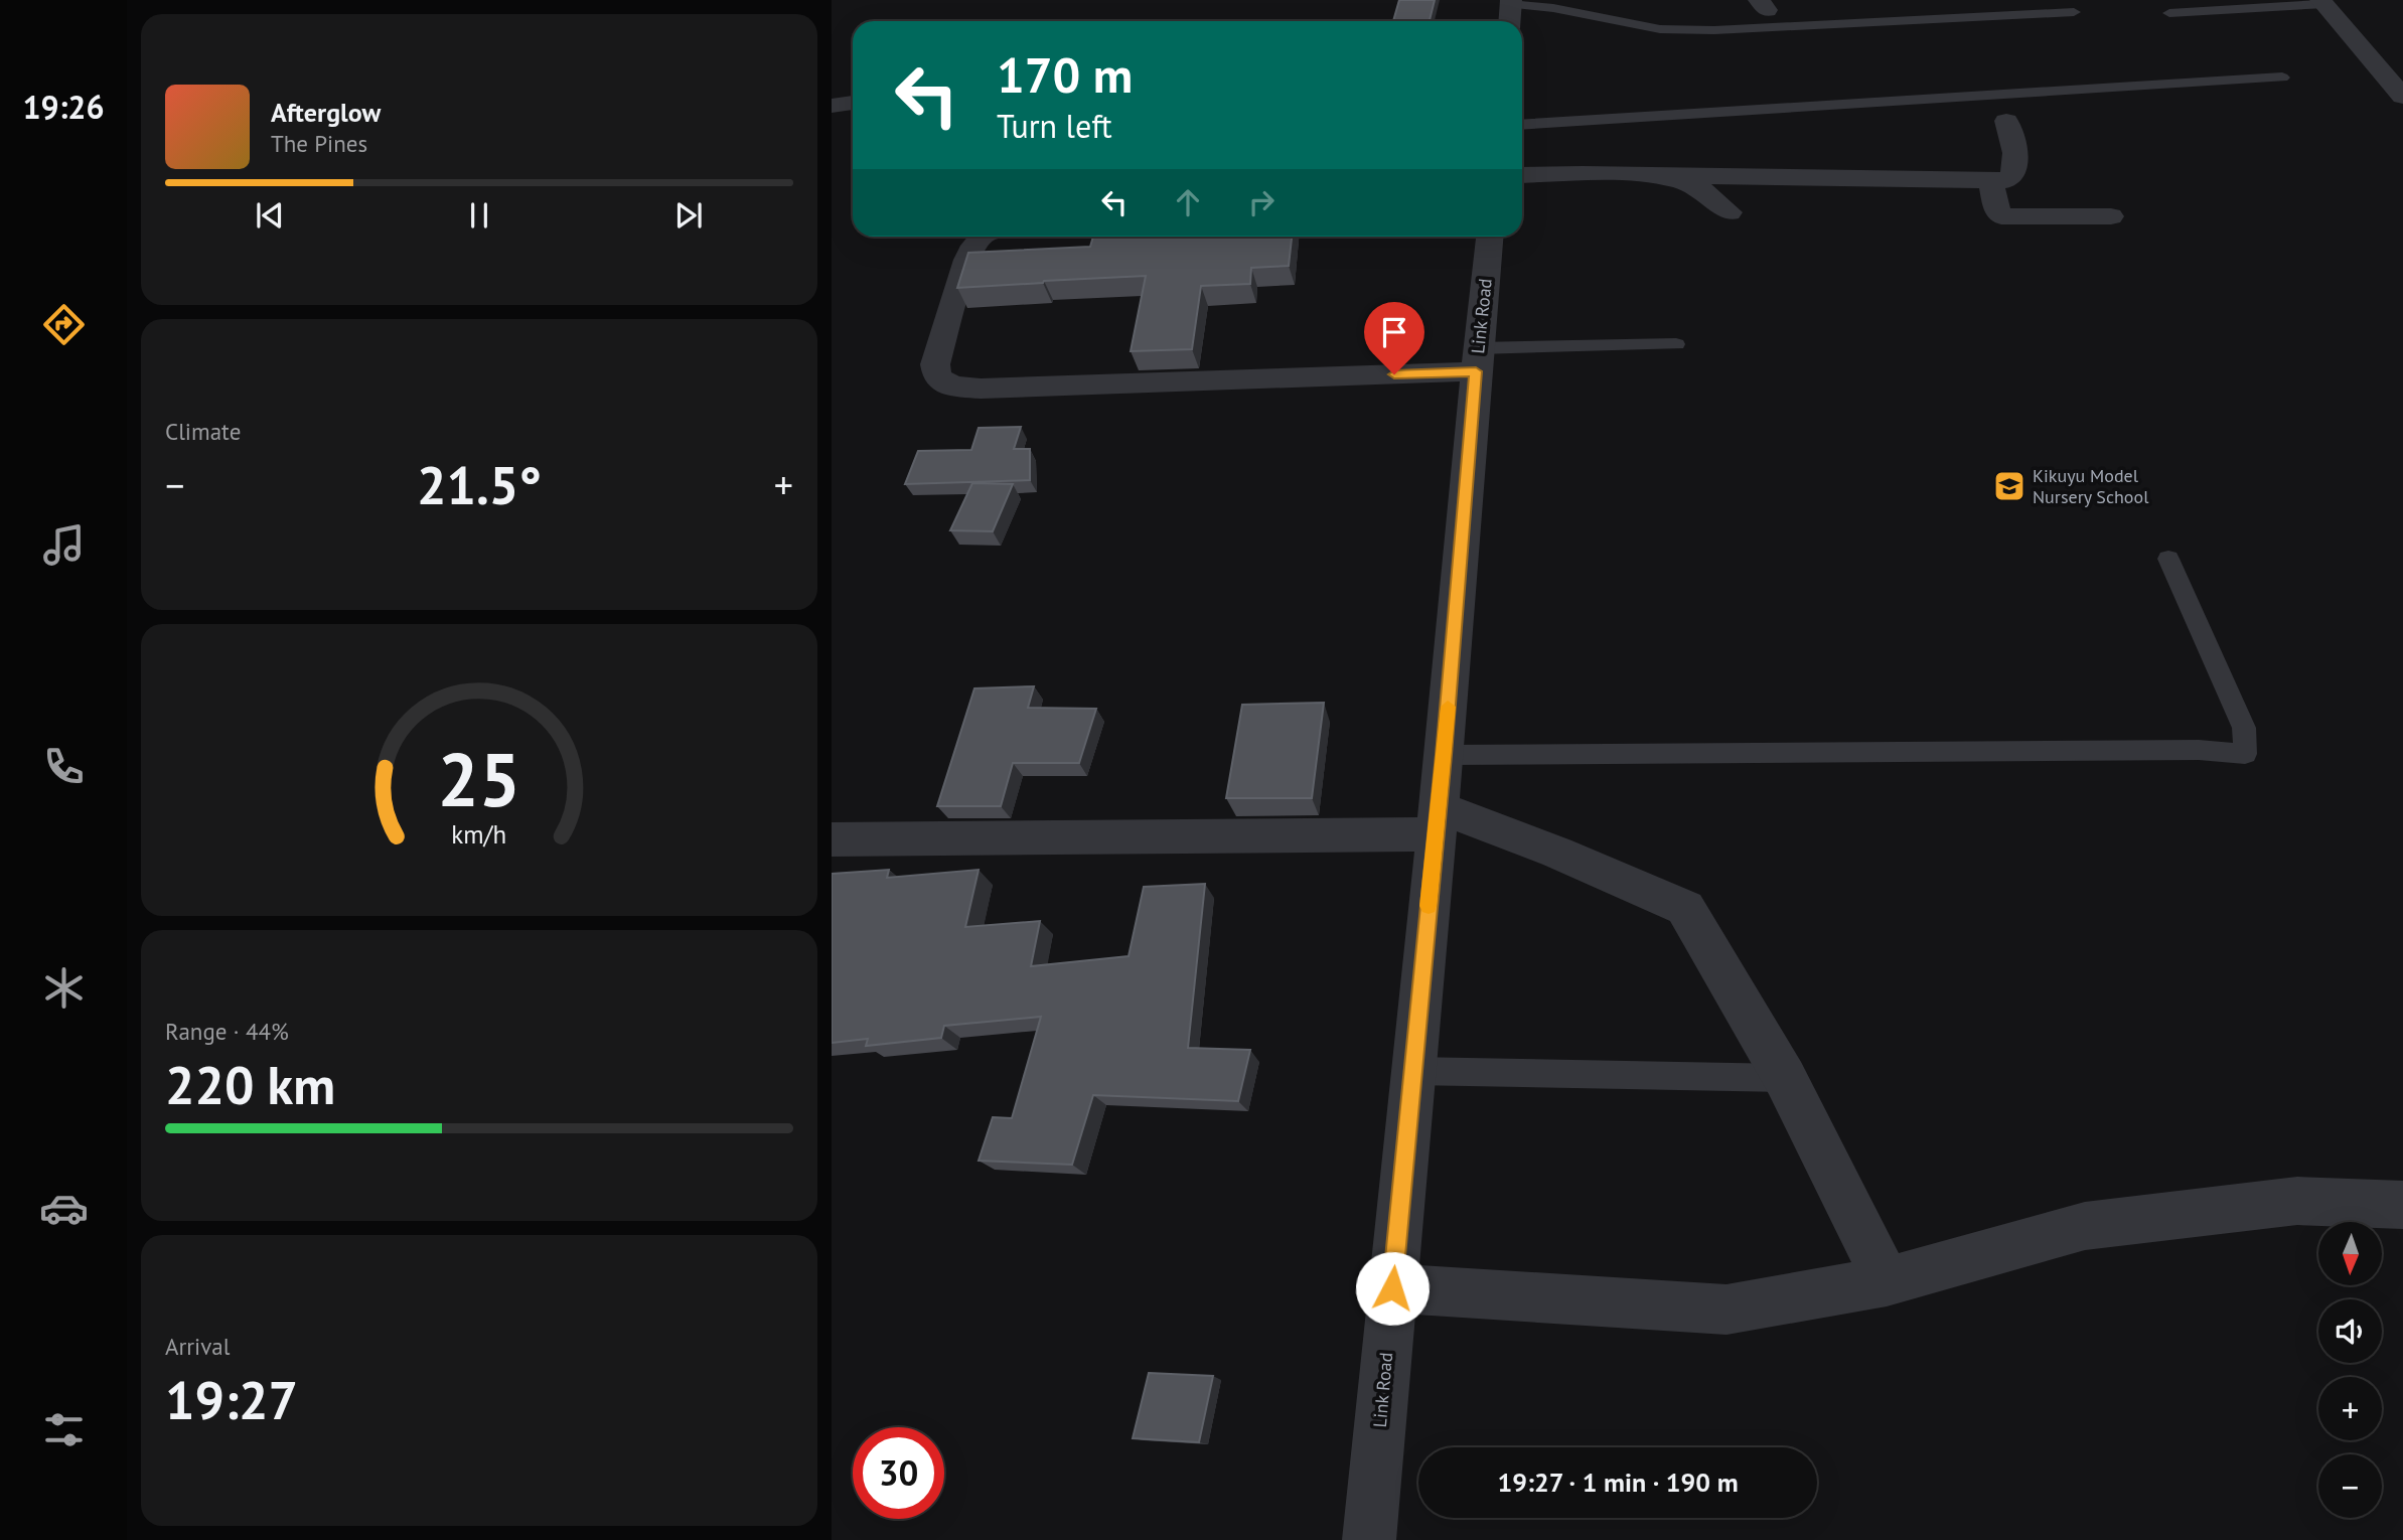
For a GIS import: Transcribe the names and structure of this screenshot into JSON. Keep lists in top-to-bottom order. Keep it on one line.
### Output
{"streets":{"street":["Link Road"]},"places":{"school or university":["Kikuyu Model Nursery School"]},"north":"bottom","page":{"tabs":"19:26","turn":["170 m","Turn left"],"song":["Afterglow","The Pines"],"tile":["Climate",["Range · 44%","220 km"],["Arrival","19:27"]],"heat":["−","21.5°","+"],"map_buttons":["+","−"],"limit":"30","trip":"19:27 · 1 min · 190 m","gauge":["25","km/h"]}}
